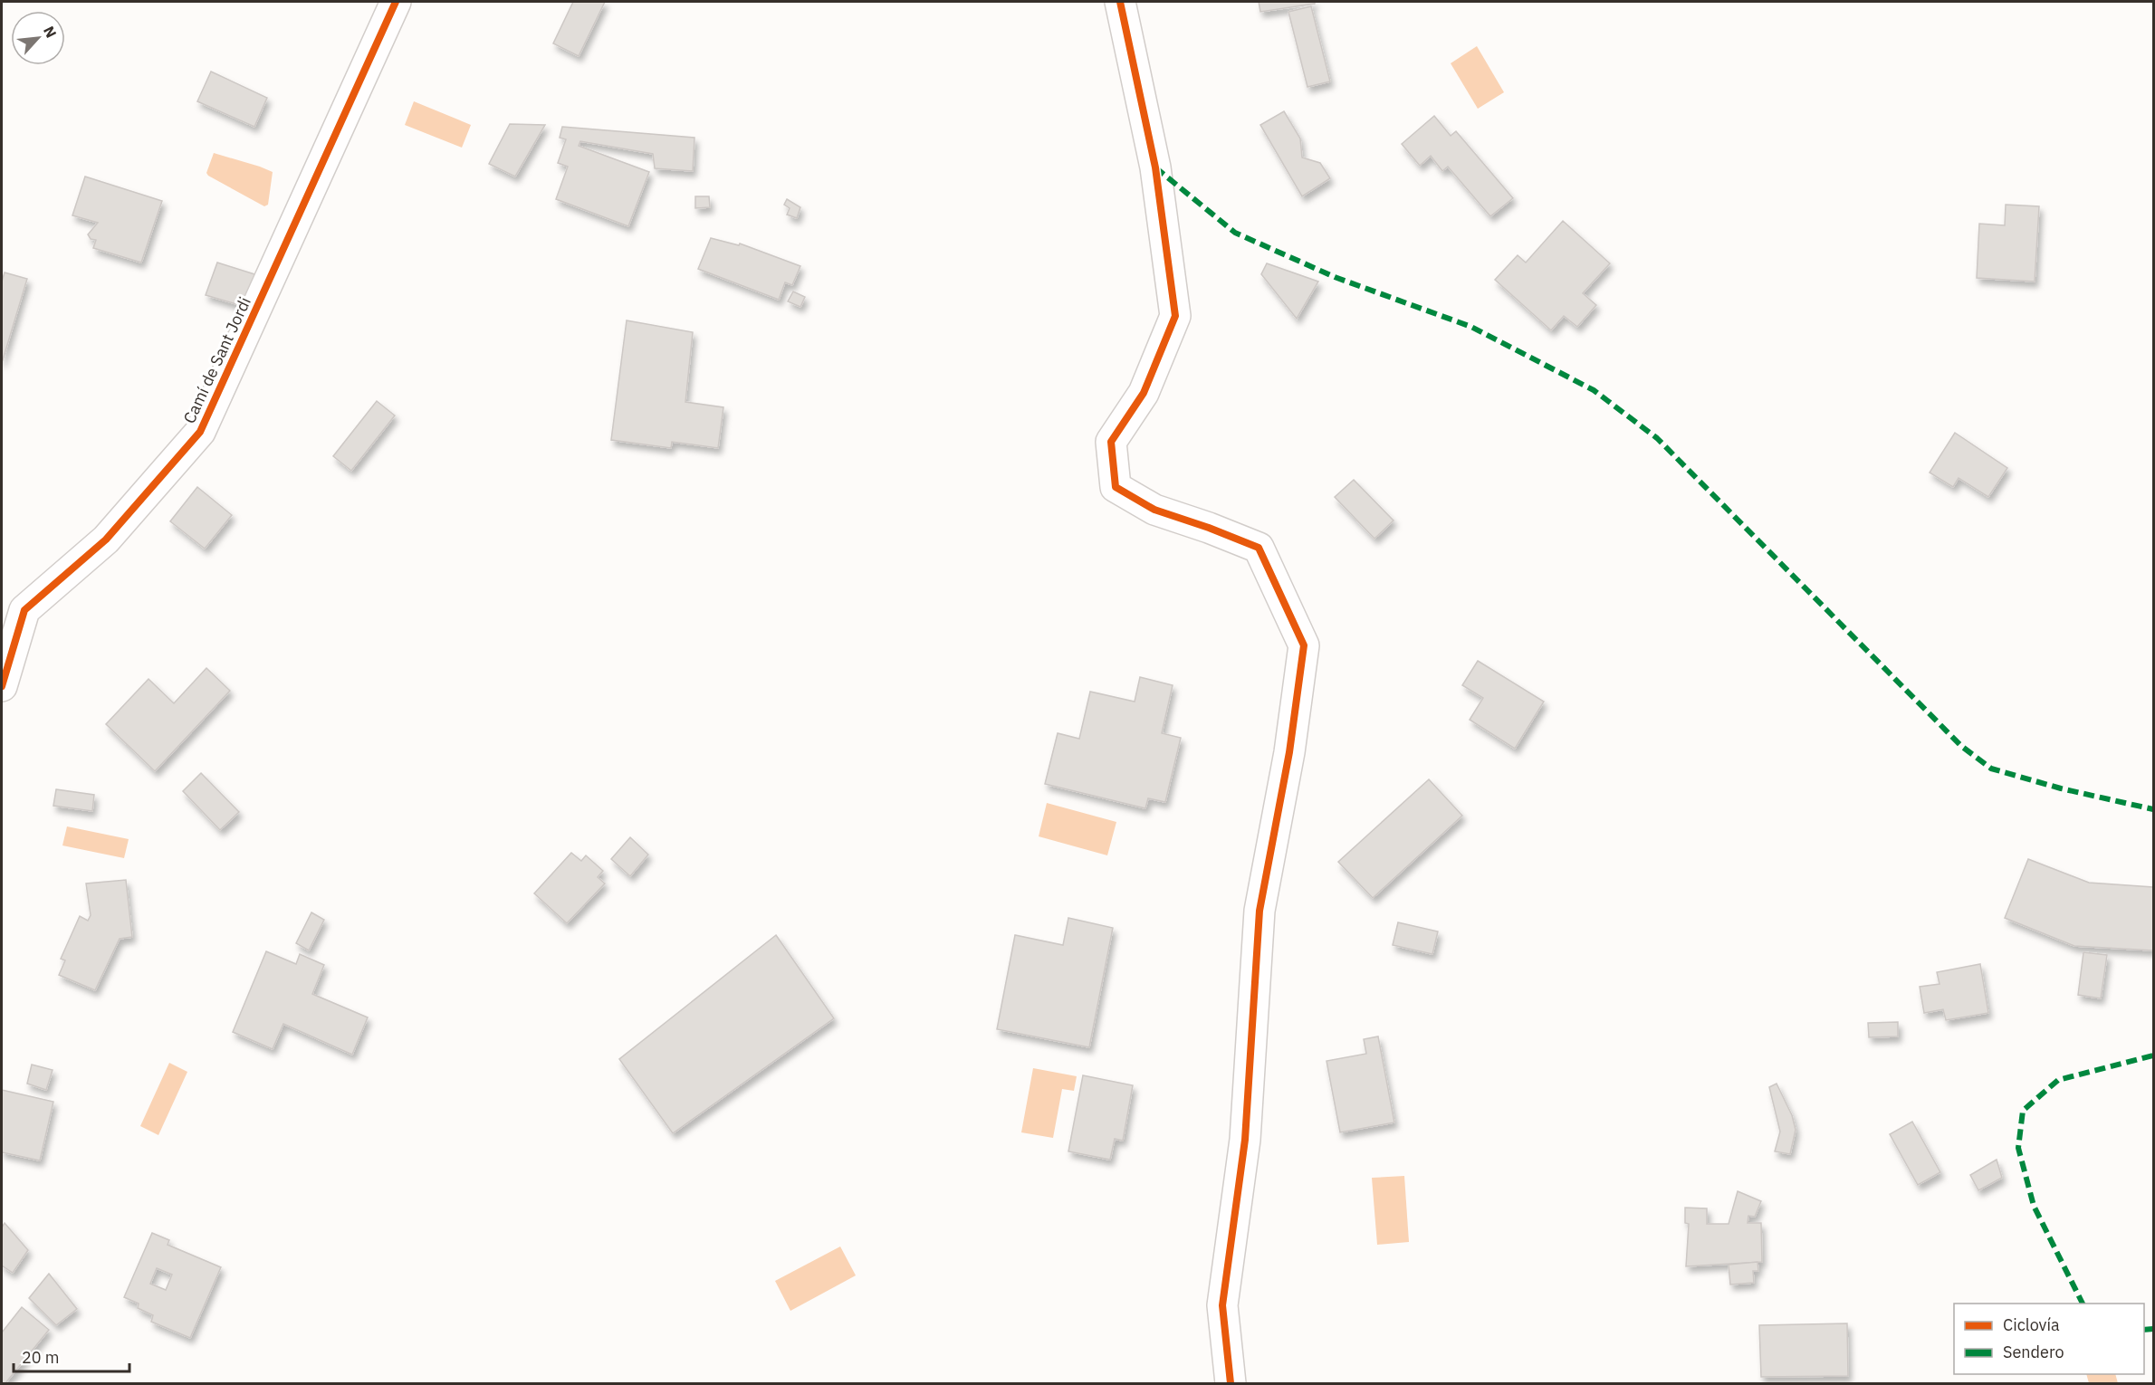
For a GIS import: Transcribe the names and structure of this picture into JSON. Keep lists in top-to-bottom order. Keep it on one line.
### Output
{"streets":{"street":["Camí de Sant Jordi"]},"legend":["Ciclovía","Sendero"],"scale_bar":"20 m","north":"top right"}
